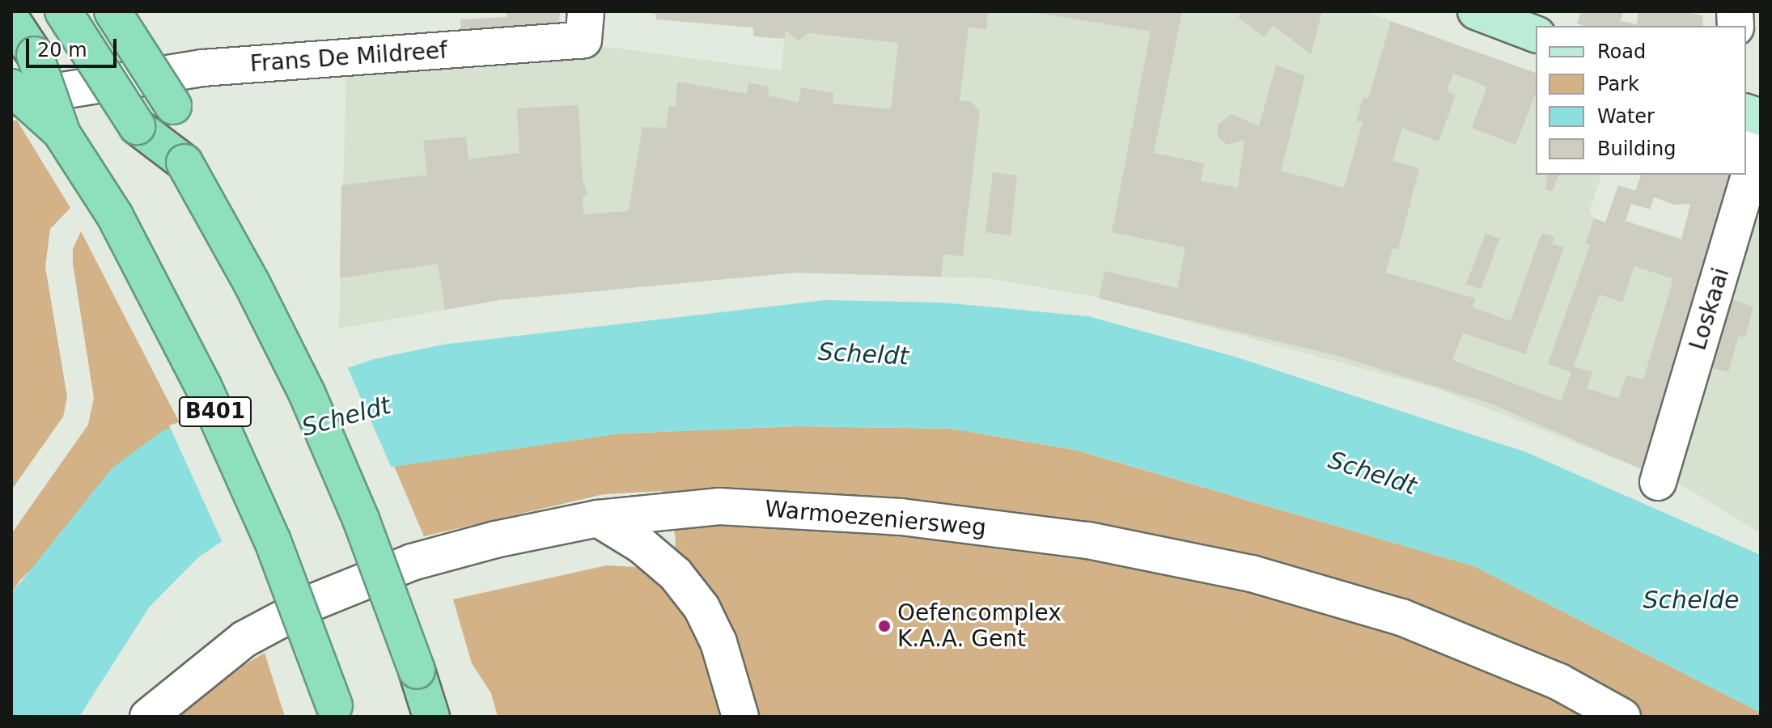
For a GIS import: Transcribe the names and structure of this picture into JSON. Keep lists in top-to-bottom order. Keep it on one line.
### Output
{"streets":{"highway":["B401"],"street":["Frans De Mildreef","Loskaai","Warmoezeniersweg"]},"water":["Scheldt","Schelde"],"places":["Oefencomplex K.A.A. Gent"],"legend":["Road","Park","Water","Building"],"scale_bar":"20 m"}
